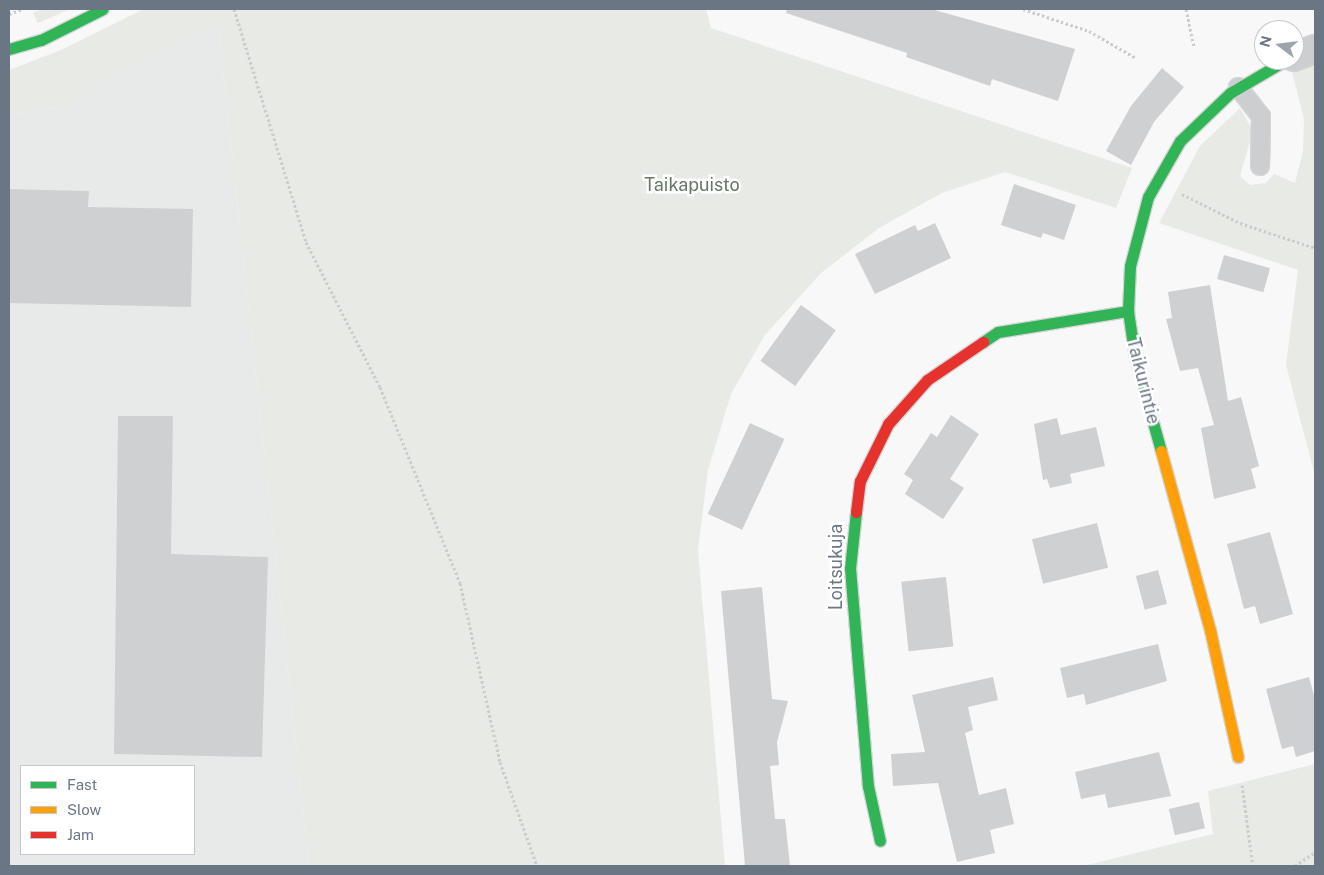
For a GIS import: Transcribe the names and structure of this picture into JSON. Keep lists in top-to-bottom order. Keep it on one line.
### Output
{"streets":{"street":["Taikurintie","Loitsukuja"]},"crossings":[["Taikurintie","Loitsukuja"]],"parks":["Taikapuisto"],"legend":["Fast","Slow","Jam"],"north":"left"}
